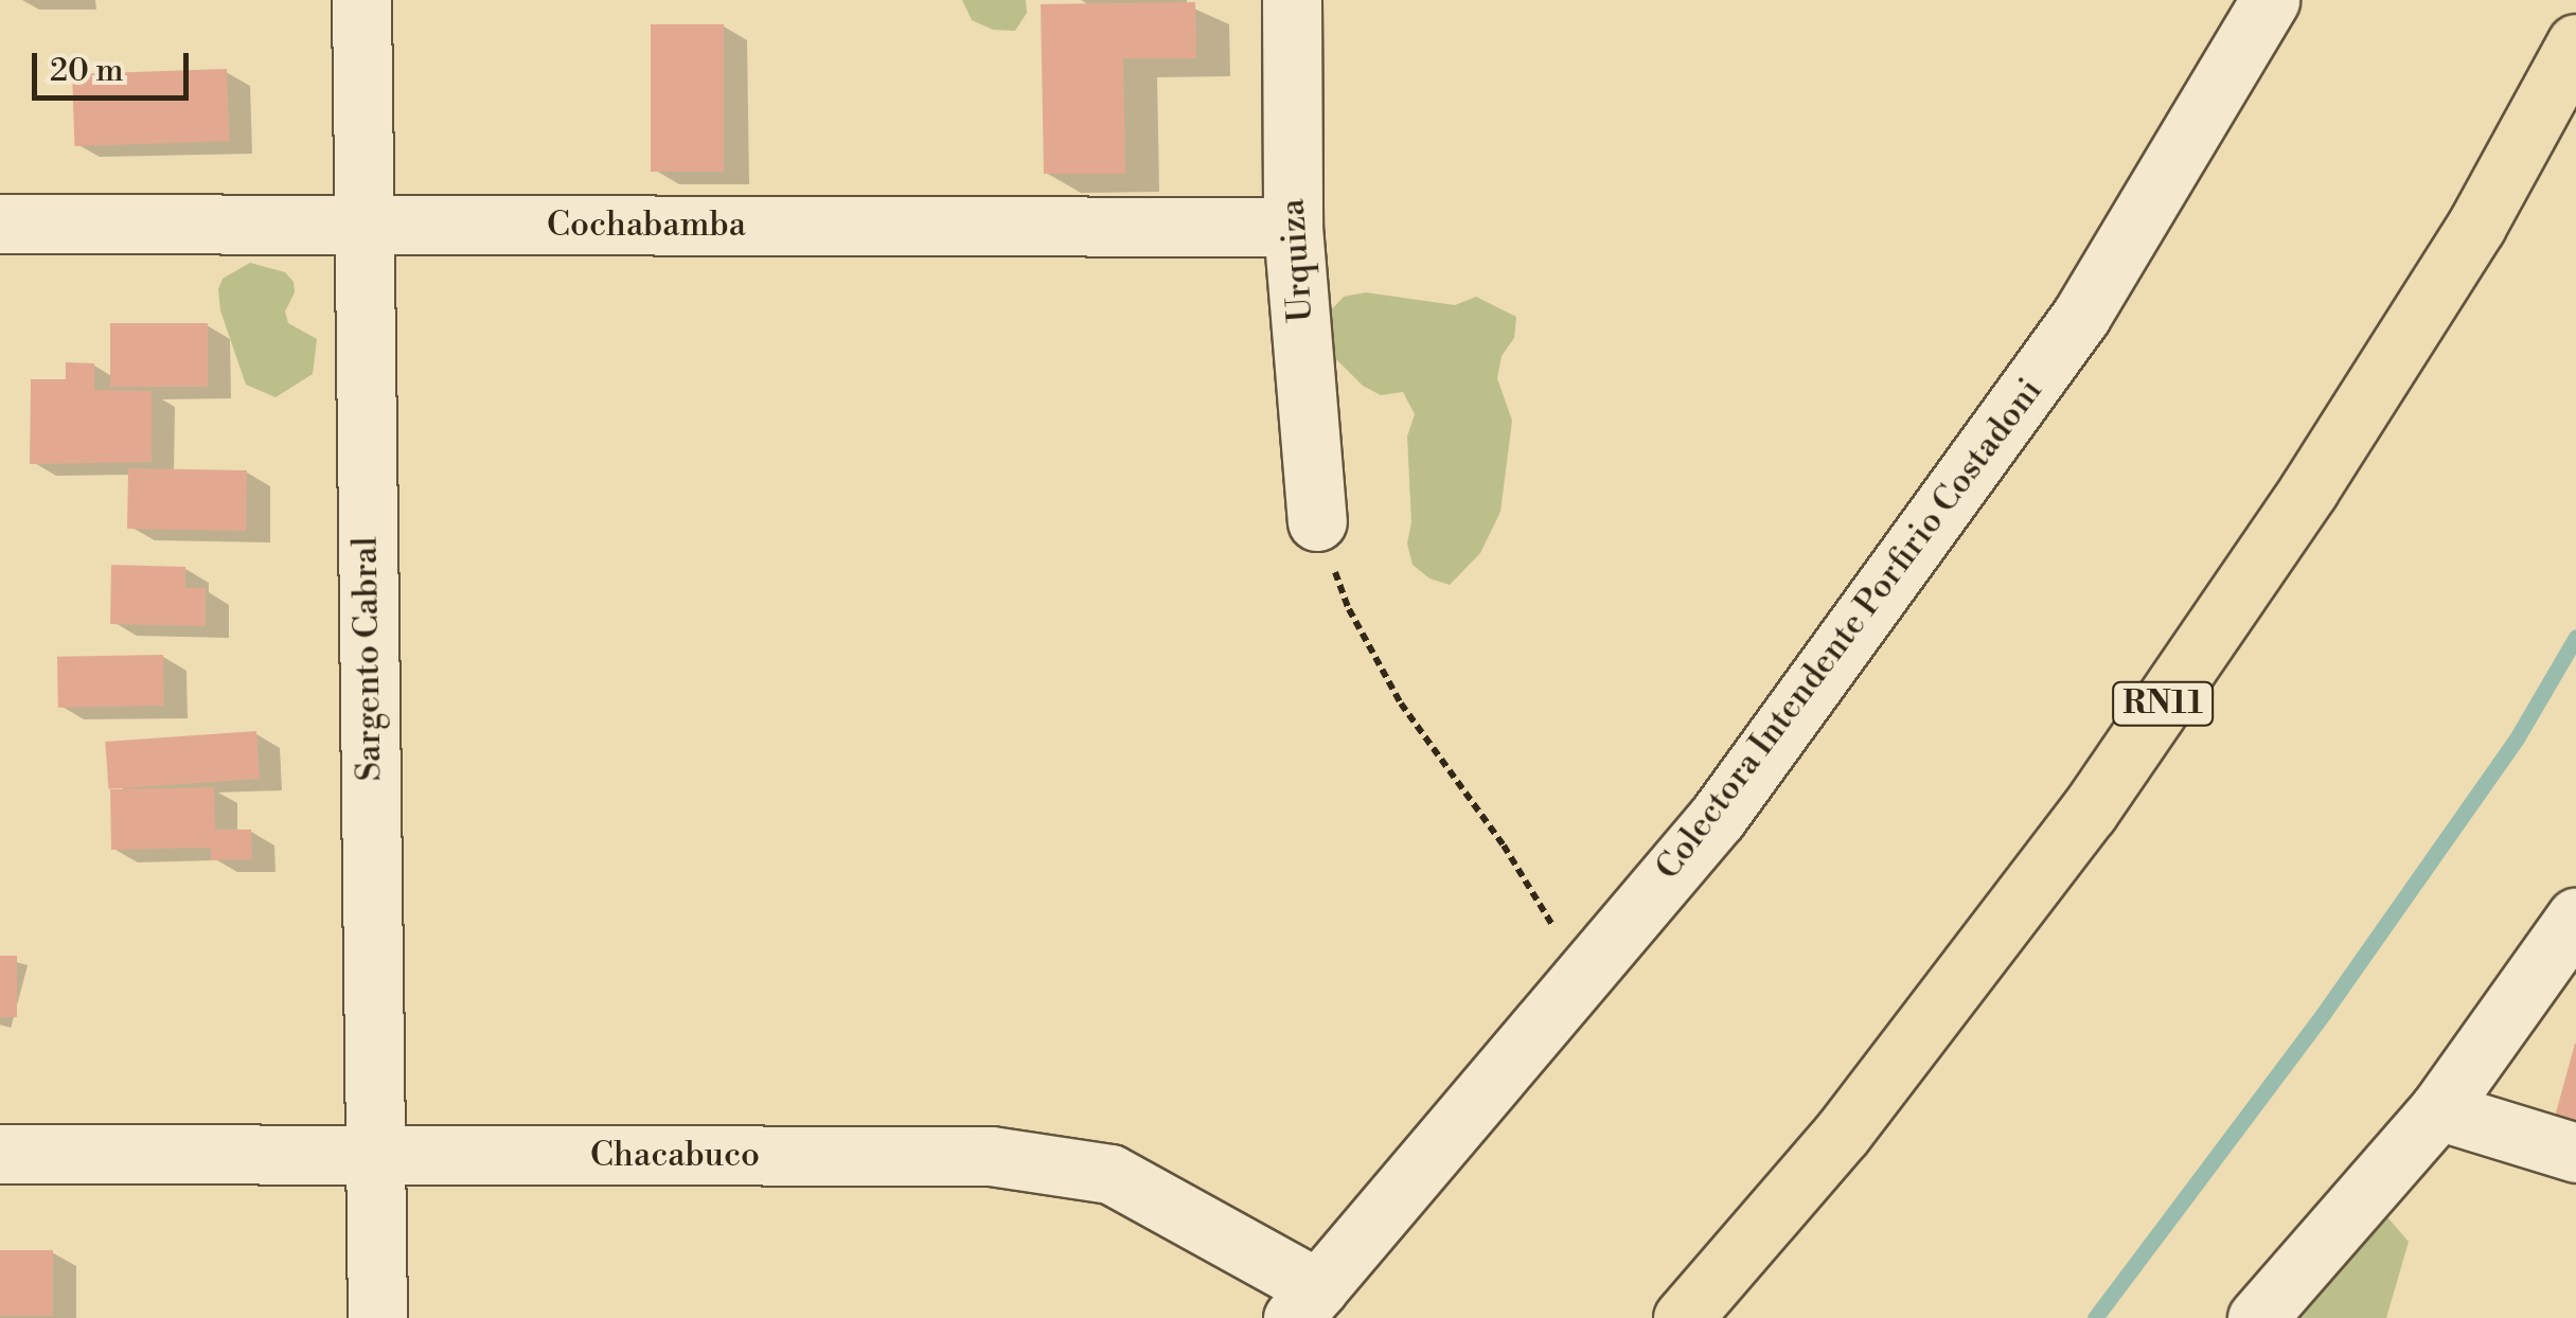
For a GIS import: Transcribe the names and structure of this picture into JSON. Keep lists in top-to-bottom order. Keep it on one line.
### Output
{"streets":{"highway":["RN11"],"street":["Cochabamba","Urquiza","Colectora Intendente Porfirio Costadoni","Sargento Cabral","Chacabuco"]},"crossings":[["Cochabamba","Urquiza"],["Cochabamba","Sargento Cabral"],["Colectora Intendente Porfirio Costadoni","Chacabuco"],["Sargento Cabral","Chacabuco"]],"scale_bar":"20 m"}
